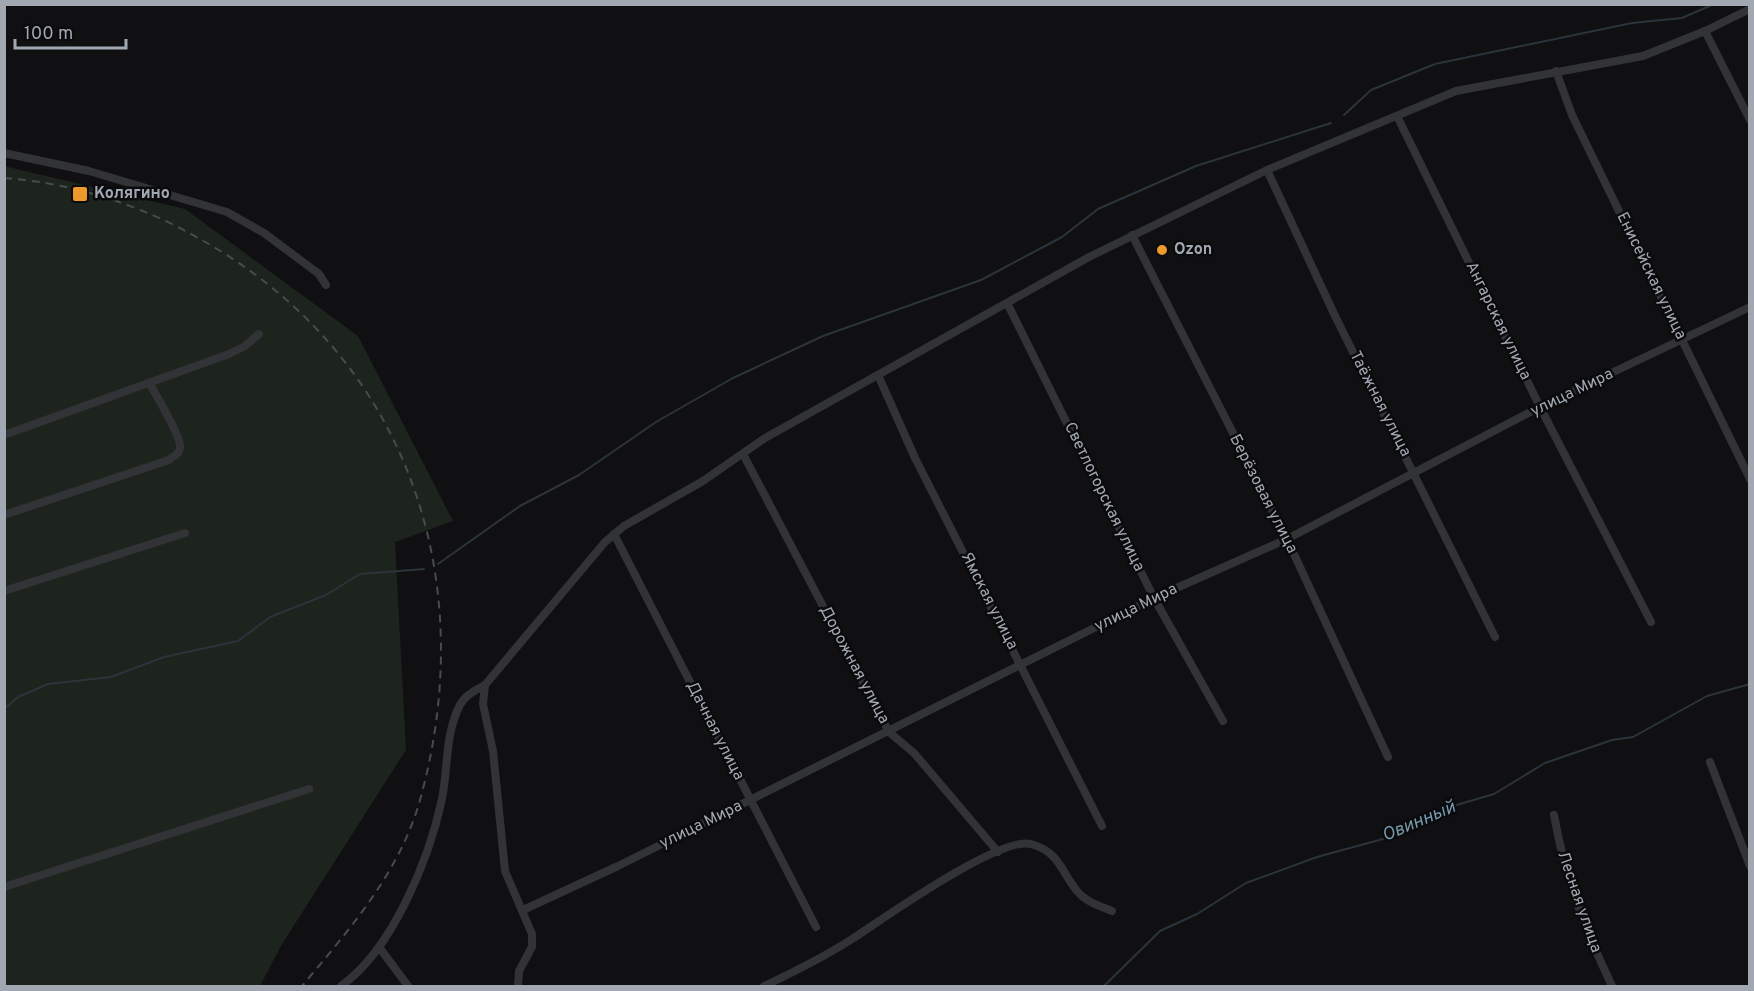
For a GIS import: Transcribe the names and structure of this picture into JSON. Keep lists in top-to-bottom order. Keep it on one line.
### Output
{"streets":{"street":["Енисейская улица","Ангарская улица","улица Мира","Таёжная улица","Берёзовая улица","Светлогорская улица","Ямская улица","Дорожная улица","Дачная улица","Лесная улица"]},"crossings":[["Енисейская улица","улица Мира"],["Ангарская улица","улица Мира"],["улица Мира","Таёжная улица"],["улица Мира","Берёзовая улица"],["улица Мира","Светлогорская улица"],["улица Мира","Ямская улица"],["улица Мира","Дорожная улица"],["улица Мира","Дачная улица"]],"water":["Овинный"],"places":{"transit":["Колягино"],"other":["Ozon"]},"scale_bar":"100 m"}
